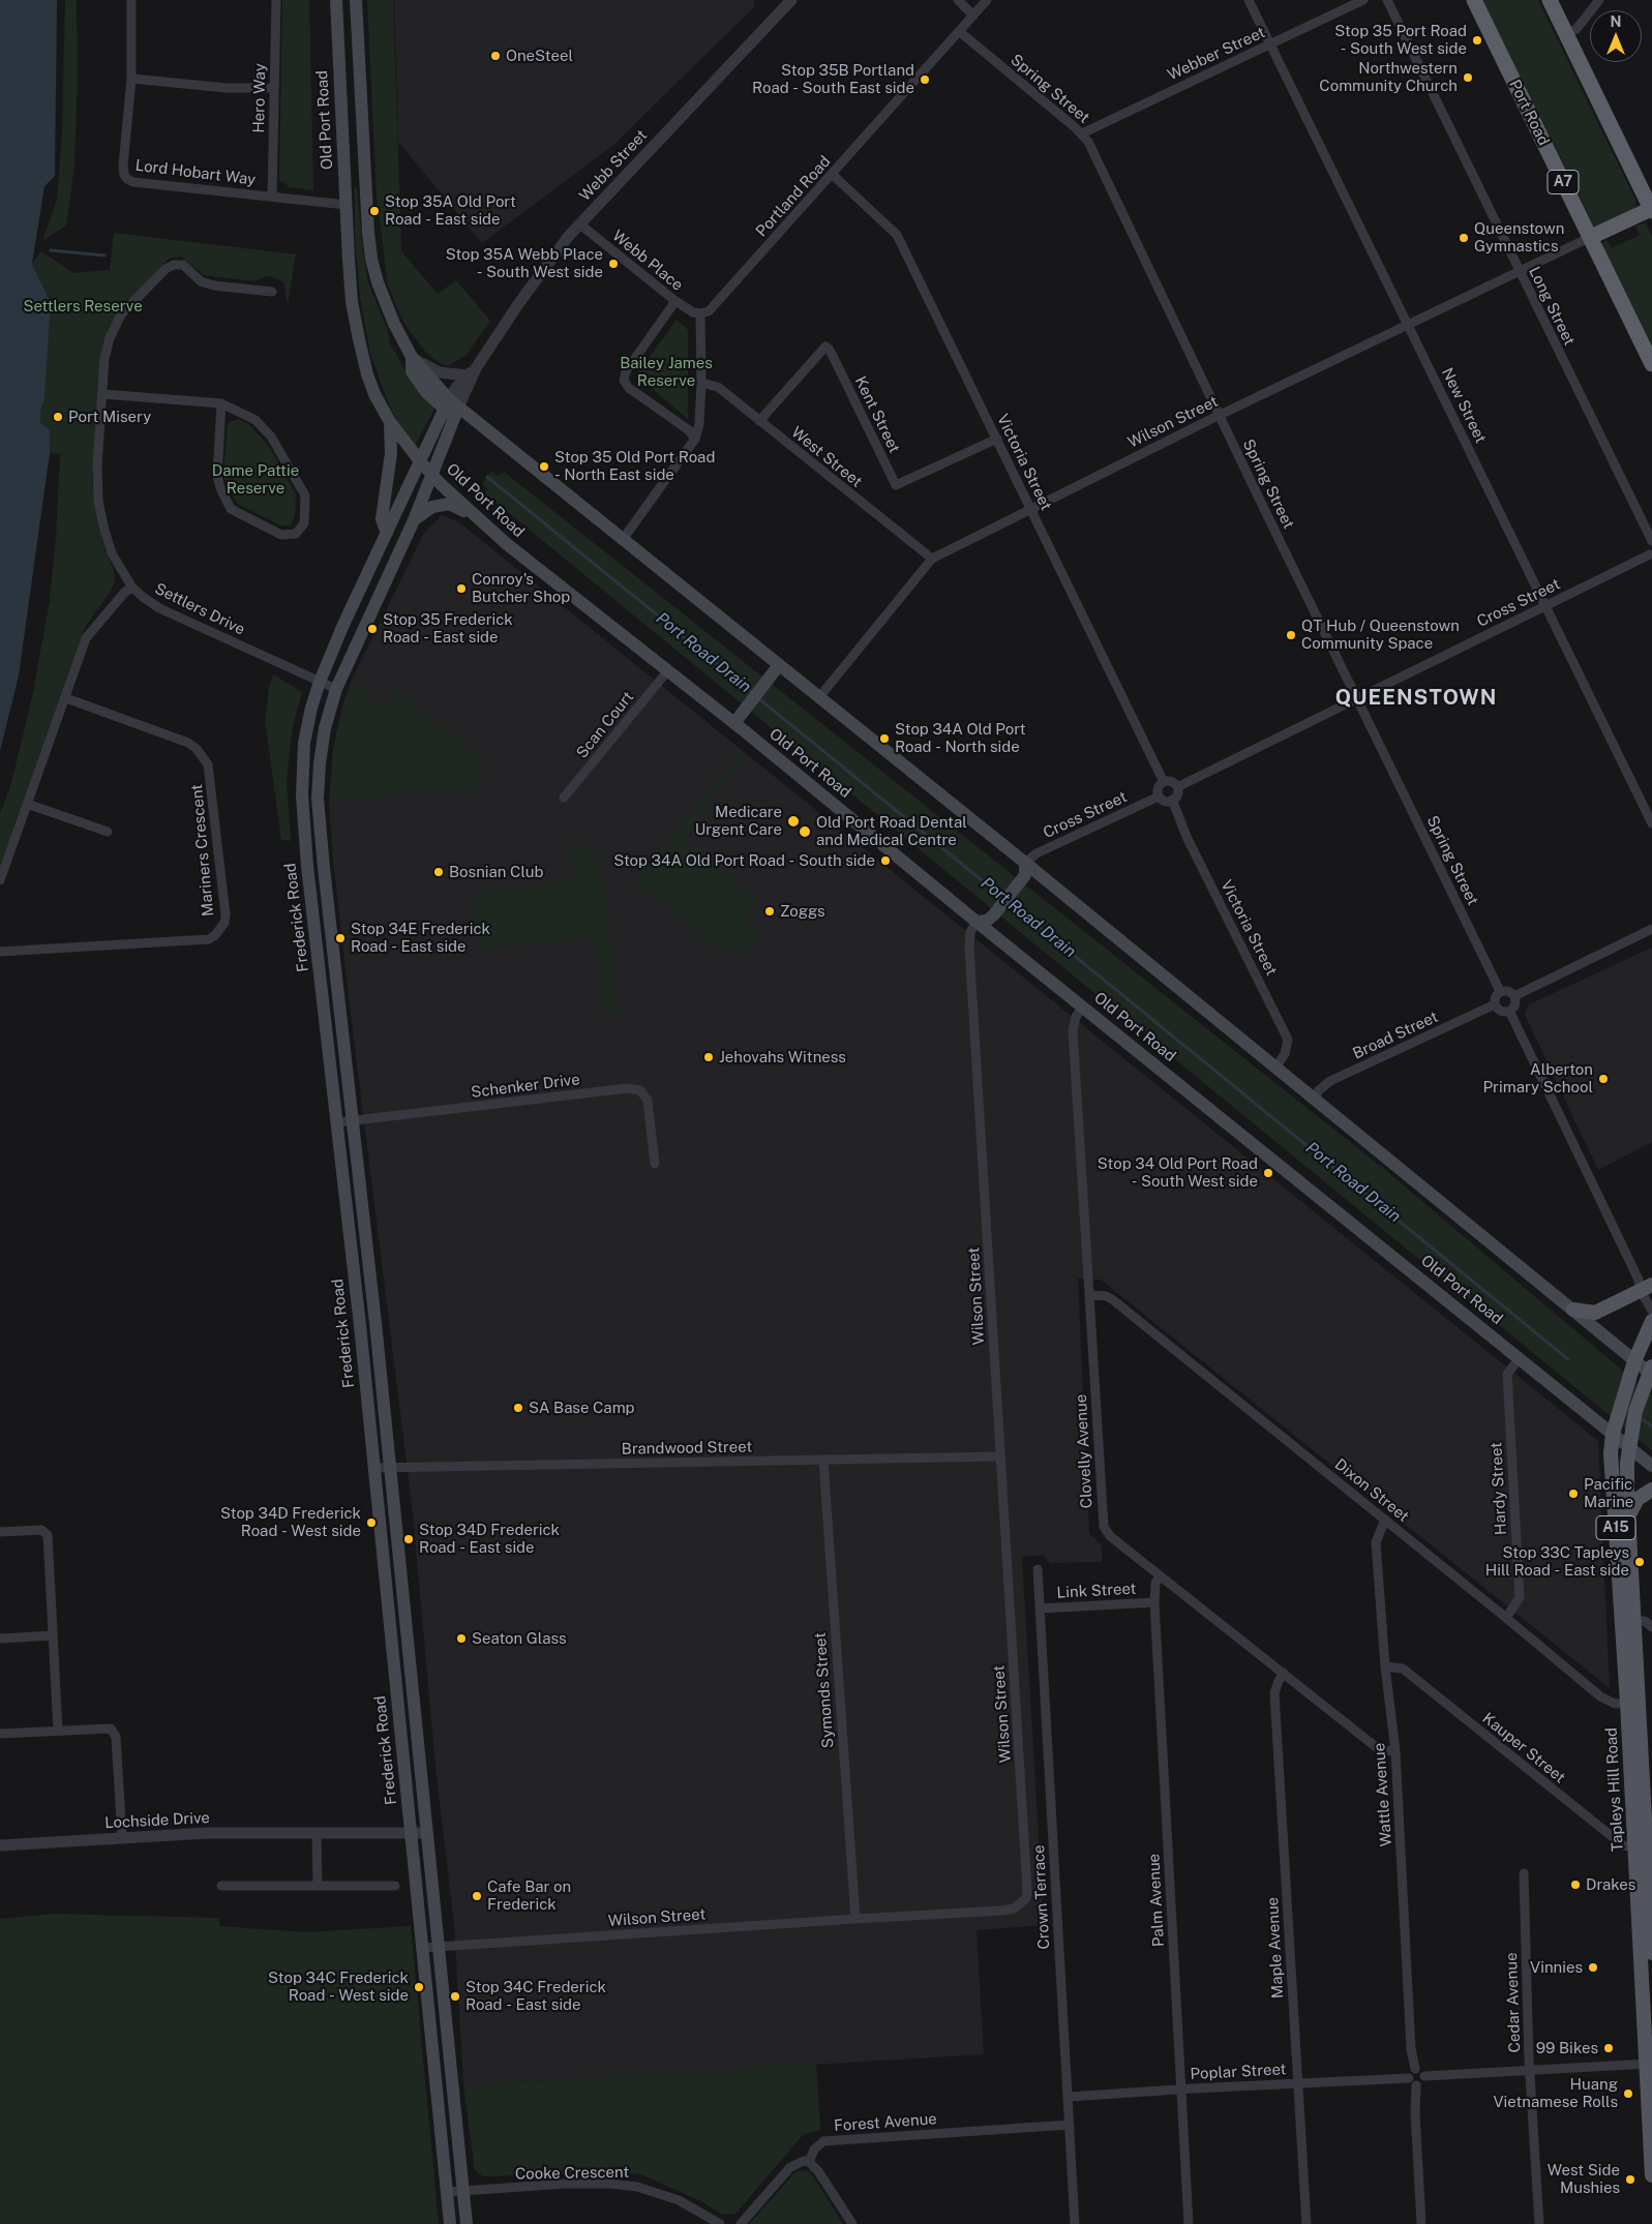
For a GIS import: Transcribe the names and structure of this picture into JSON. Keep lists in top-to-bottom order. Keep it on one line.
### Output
{"streets":{"highway":["Port Road","A7"],"main road":["Old Port Road","Frederick Road","A15","Tapleys Hill Road"],"street":["Webber Street","Spring Street","Hero Way","Webb Street","Lord Hobart Way","Portland Road","Webb Place","Long Street","New Street","Kent Street","Wilson Street","West Street","Victoria Street","Cross Street","Settlers Drive","Scan Court","Mariners Crescent","Broad Street","Schenker Drive","Brandwood Street","Clovelly Avenue","Hardy Street","Dixon Street","Link Street","Symonds Street","Kauper Street","Wattle Avenue","Lochside Drive","Crown Terrace","Palm Avenue","Maple Avenue","Cedar Avenue","Poplar Street","Forest Avenue","Cooke Crescent"]},"crossings":[["Webber Street","Spring Street"],["Webber Street","New Street"],["Spring Street","Portland Road"],["Spring Street","Wilson Street"],["Spring Street","Cross Street"],["Spring Street","Broad Street"],["Hero Way","Lord Hobart Way"],["Port Road","Wilson Street"],["Old Port Road","Lord Hobart Way"],["Old Port Road","Wilson Street"],["Old Port Road","Scan Court"],["Old Port Road","Frederick Road"],["Old Port Road","Clovelly Avenue"],["Old Port Road","Hardy Street"],["Old Port Road","A15"],["Old Port Road","Tapleys Hill Road"],["Webb Street","Webb Place"],["Webb Street","Frederick Road"],["Portland Road","Webb Place"],["Portland Road","Victoria Street"],["Long Street","Wilson Street"],["New Street","Wilson Street"],["New Street","Cross Street"],["Kent Street","West Street"],["Kent Street","Victoria Street"],["Wilson Street","West Street"],["Wilson Street","Victoria Street"],["Wilson Street","Frederick Road"],["Wilson Street","Brandwood Street"],["Wilson Street","Symonds Street"],["Victoria Street","Cross Street"],["Settlers Drive","Frederick Road"],["Frederick Road","Schenker Drive"],["Frederick Road","Brandwood Street"],["Frederick Road","Lochside Drive"],["Frederick Road","Cooke Crescent"],["Brandwood Street","Symonds Street"],["Clovelly Avenue","Dixon Street"],["Clovelly Avenue","Wattle Avenue"],["Clovelly Avenue","Palm Avenue"],["Clovelly Avenue","Maple Avenue"],["Hardy Street","Dixon Street"],["Dixon Street","Tapleys Hill Road"],["Dixon Street","Wattle Avenue"],["A15","Tapleys Hill Road"],["Link Street","Crown Terrace"],["Link Street","Palm Avenue"],["Kauper Street","Tapleys Hill Road"],["Kauper Street","Wattle Avenue"],["Wattle Avenue","Poplar Street"],["Crown Terrace","Poplar Street"],["Crown Terrace","Forest Avenue"],["Palm Avenue","Poplar Street"],["Maple Avenue","Poplar Street"]],"districts":["QUEENSTOWN"],"water":["Port Road Drain"],"parks":["Settlers Reserve","Bailey James Reserve","Dame Pattie Reserve"],"places":["Stop 35 Port Road - South West side","OneSteel","Northwestern Community Church","Stop 35B Portland Road - South East side","Stop 35A Old Port Road - East side","Queenstown Gymnastics","Stop 35A Webb Place - South West side","Port Misery","Stop 35 Old Port Road - North East side","Conroy's Butcher Shop","Stop 35 Frederick Road - East side","QT Hub / Queenstown Community Space","Stop 34A Old Port Road - North side","Medicare Urgent Care","Old Port Road Dental and Medical Centre","Stop 34A Old Port Road - South side","Bosnian Club","Zoggs","Stop 34E Frederick Road - East side","Jehovahs Witness","Alberton Primary School","Stop 34 Old Port Road - South West side","SA Base Camp","Pacific Marine","Stop 34D Frederick Road - West side","Stop 34D Frederick Road - East side","Stop 33C Tapleys Hill Road - East side","Seaton Glass","Drakes","Cafe Bar on Frederick","Vinnies","Stop 34C Frederick Road - West side","Stop 34C Frederick Road - East side","99 Bikes","Huang Vietnamese Rolls","West Side Mushies"],"north":"top"}
